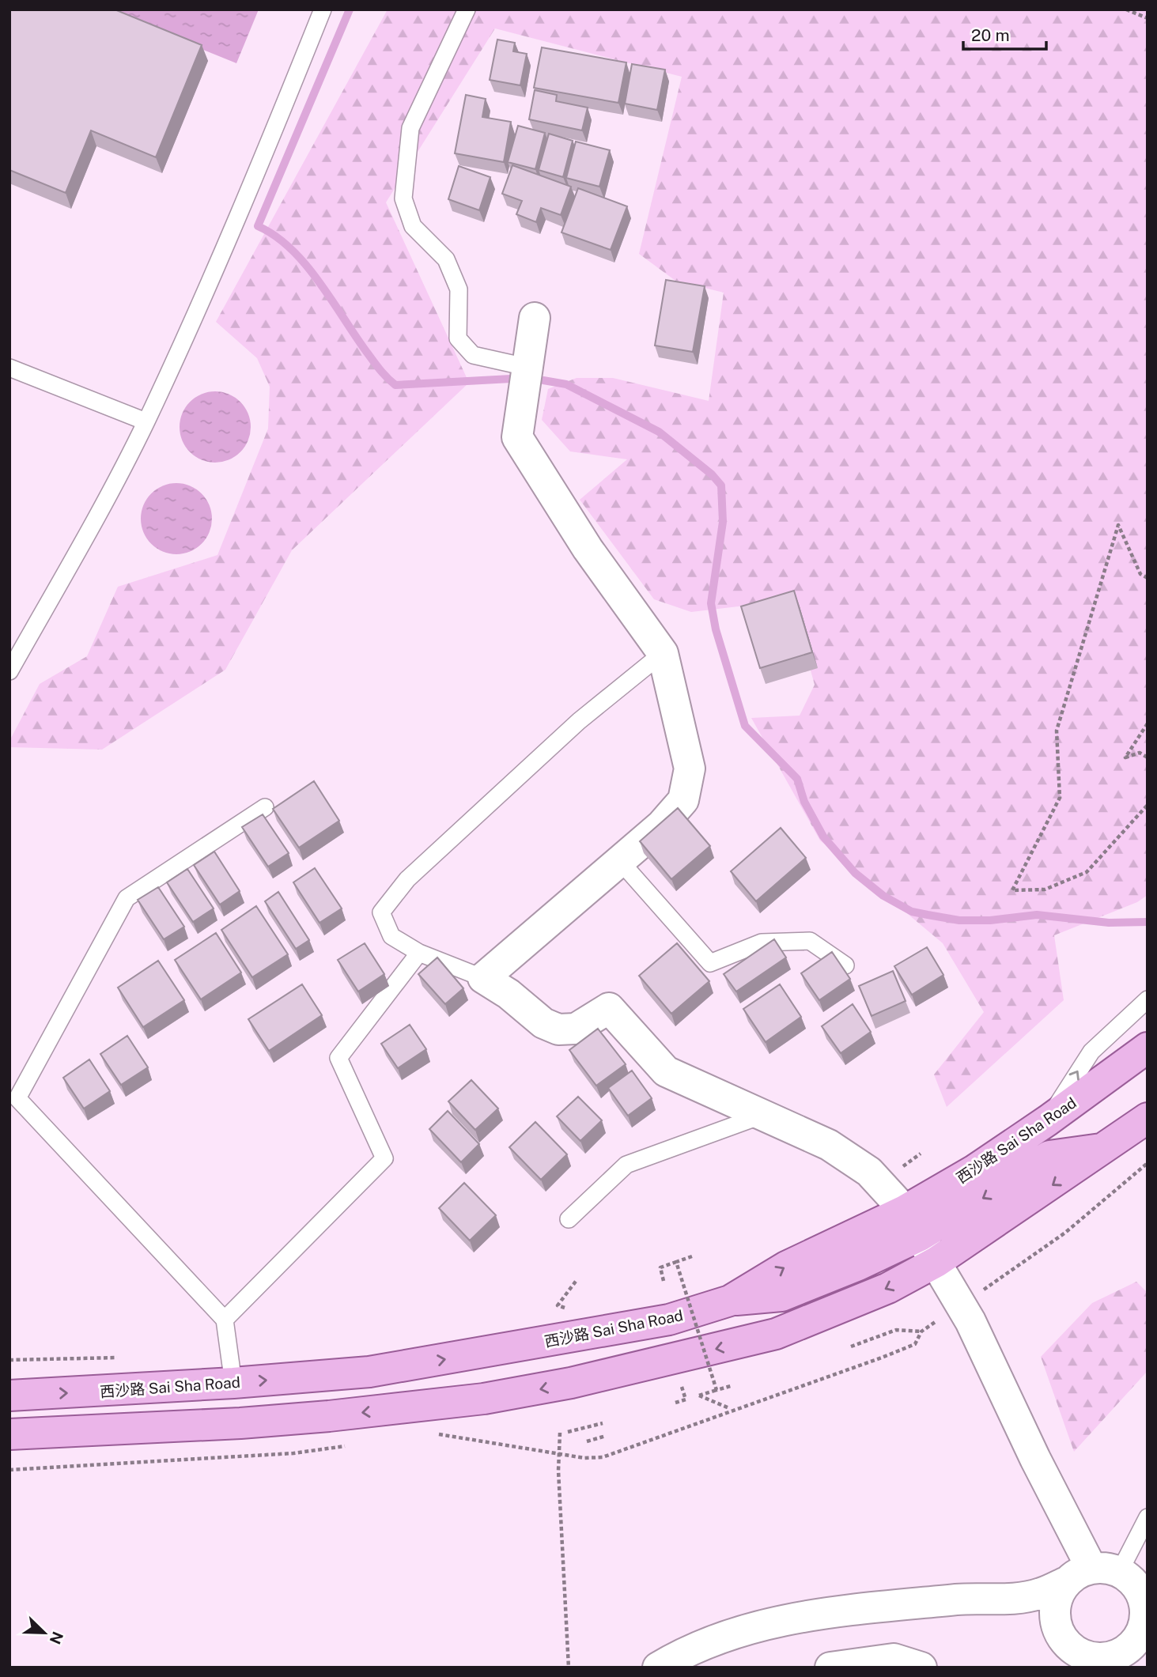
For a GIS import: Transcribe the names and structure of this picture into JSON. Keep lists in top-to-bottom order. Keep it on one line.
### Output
{"streets":{"main road":["西沙路 Sai Sha Road"]},"scale_bar":"20 m","north":"bottom right"}
